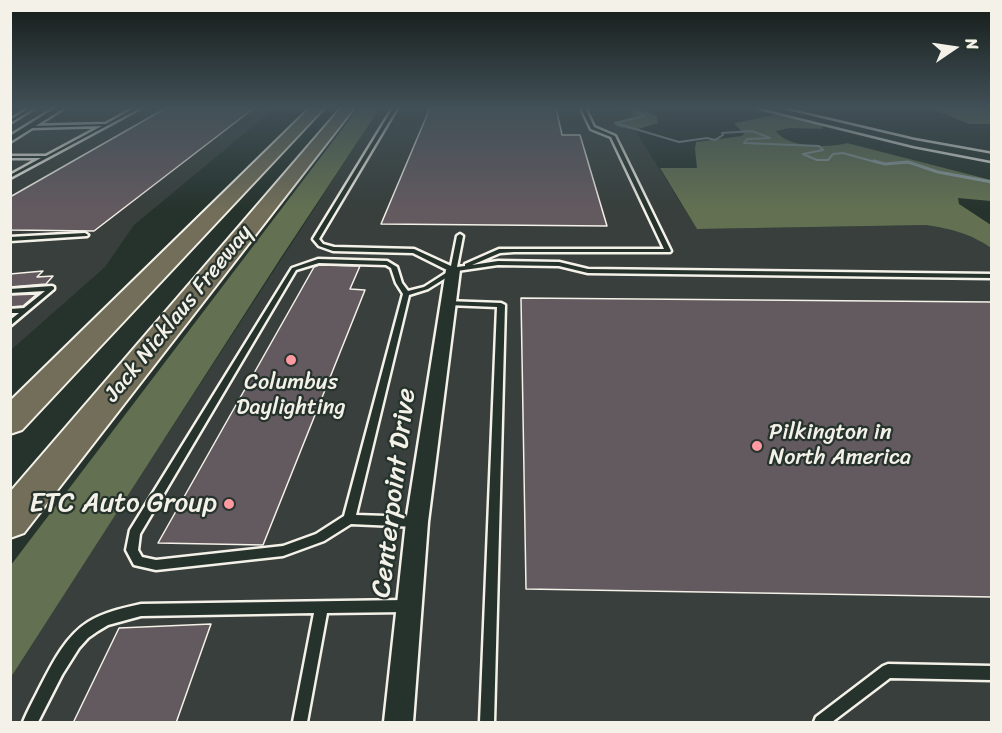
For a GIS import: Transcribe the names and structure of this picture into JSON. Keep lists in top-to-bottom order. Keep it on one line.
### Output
{"streets":{"highway":["Jack Nicklaus Freeway"],"street":["Centerpoint Drive"]},"places":["Columbus Daylighting","Pilkington in North America","ETC Auto Group"],"north":"right"}
